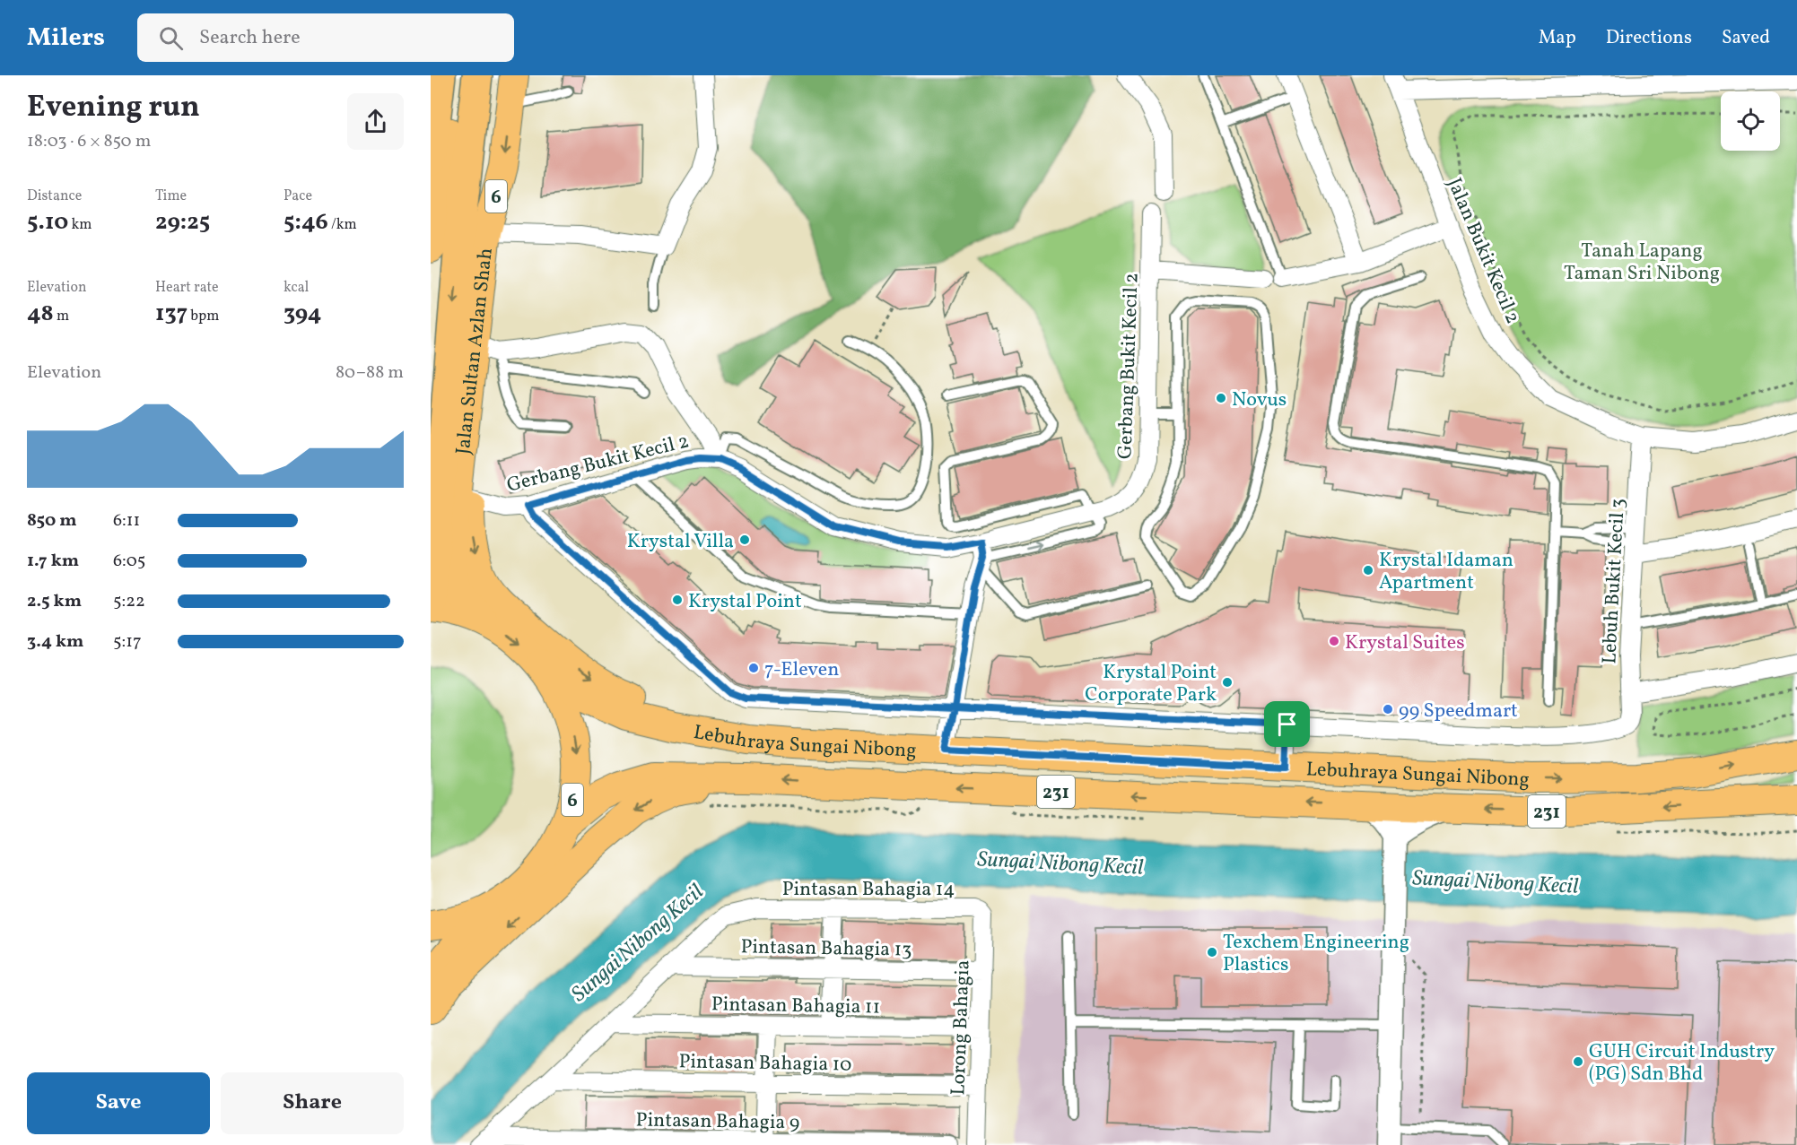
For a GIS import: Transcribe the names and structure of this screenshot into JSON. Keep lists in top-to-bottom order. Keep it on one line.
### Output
{"streets":{"highway":["6","Jalan Sultan Azlan Shah"],"main road":["Lebuhraya Sungai Nibong","231"],"street":["Jalan Bukit Kecil 2","Gerbang Bukit Kecil 2","Lebuh Bukit Kecil 3","Pintasan Bahagia 14","Pintasan Bahagia 13","Pintasan Bahagia 11","Lorong Bahagia","Pintasan Bahagia 10","Pintasan Bahagia 9"]},"crossings":[["6","Jalan Sultan Azlan Shah"],["6","Lebuhraya Sungai Nibong"],["Jalan Bukit Kecil 2","Lebuh Bukit Kecil 3"],["Pintasan Bahagia 14","Pintasan Bahagia 13"],["Pintasan Bahagia 14","Pintasan Bahagia 11"],["Pintasan Bahagia 14","Lorong Bahagia"],["Pintasan Bahagia 14","Pintasan Bahagia 10"],["Pintasan Bahagia 14","Pintasan Bahagia 9"],["Pintasan Bahagia 13","Lorong Bahagia"],["Pintasan Bahagia 11","Lorong Bahagia"],["Lorong Bahagia","Pintasan Bahagia 10"]],"water":["Sungai Nibong Kecil"],"parks":["Tanah Lapang Taman Sri Nibong"],"places":["Novus","Krystal Villa","Krystal Idaman Apartment","Krystal Point","Krystal Suites","7-Eleven","Krystal Point Corporate Park","99 Speedmart","Texchem Engineering Plastics","GUH Circuit Industry (PG) Sdn Bhd"],"page":{"header":"Milers","search":"Search here","nav":["Map","Directions","Saved"],"heading":["Evening run","18:03 · 6 × 850 m"],"stats":[["Distance","5.10 km"],["Time","29:25"],["Pace","5:46 /km"],["Elevation","48 m"],["Heart rate","137 bpm"],["kcal","394"]],"chart":["Elevation","80–88 m"],"list":[{"name":"850 m","note":"6:11"},{"name":"1.7 km","note":"6:05"},{"name":"2.5 km","note":"5:22"},{"name":"3.4 km","note":"5:17"}],"buttons":["Save","Share"]}}
